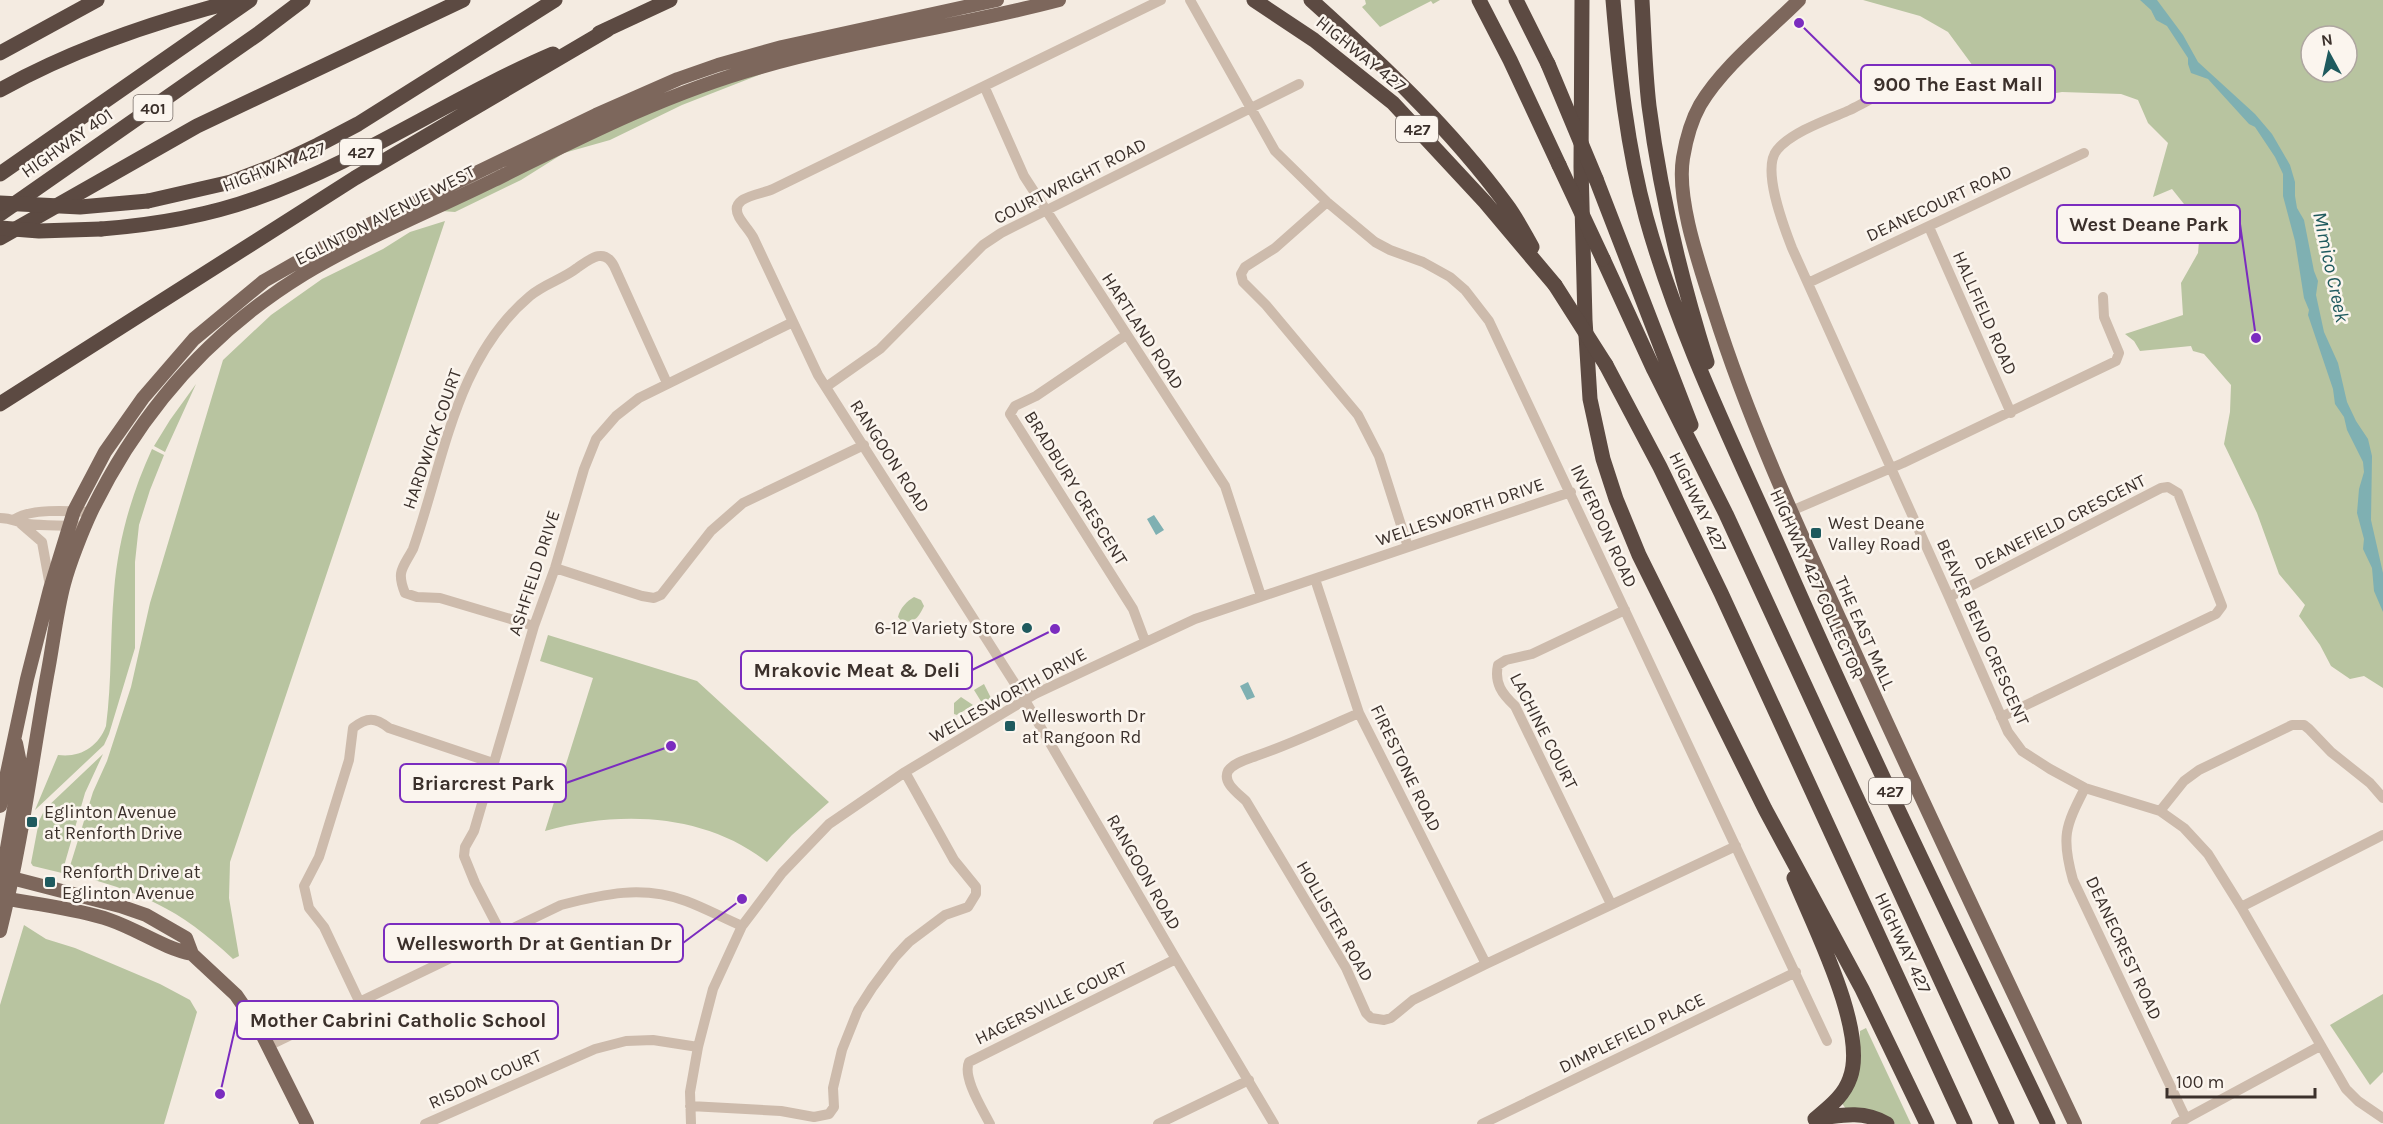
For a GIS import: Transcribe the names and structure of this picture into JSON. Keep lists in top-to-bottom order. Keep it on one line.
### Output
{"streets":{"highway":["HIGHWAY 427","401","427","HIGHWAY 401","HIGHWAY 427 COLLECTOR"],"main road":["EGLINTON AVENUE WEST","THE EAST MALL"],"street":["COURTWRIGHT ROAD","DEANECOURT ROAD","HALLFIELD ROAD","HARTLAND ROAD","HARDWICK COURT","RANGOON ROAD","BRADBURY CRESCENT","WELLESWORTH DRIVE","DEANEFIELD CRESCENT","INVERDON ROAD","ASHFIELD DRIVE","BEAVER BEND CRESCENT","LACHINE COURT","FIRESTONE ROAD","HOLLISTER ROAD","DEANECREST ROAD","HAGERSVILLE COURT","DIMPLEFIELD PLACE","RISDON COURT"]},"crossings":[["COURTWRIGHT ROAD","HARTLAND ROAD"],["COURTWRIGHT ROAD","RANGOON ROAD"],["COURTWRIGHT ROAD","INVERDON ROAD"],["DEANECOURT ROAD","HALLFIELD ROAD"],["DEANECOURT ROAD","BEAVER BEND CRESCENT"],["HARTLAND ROAD","RANGOON ROAD"],["HARTLAND ROAD","BRADBURY CRESCENT"],["HARTLAND ROAD","WELLESWORTH DRIVE"],["HARDWICK COURT","ASHFIELD DRIVE"],["RANGOON ROAD","WELLESWORTH DRIVE"],["RANGOON ROAD","ASHFIELD DRIVE"],["RANGOON ROAD","HAGERSVILLE COURT"],["BRADBURY CRESCENT","WELLESWORTH DRIVE"],["WELLESWORTH DRIVE","INVERDON ROAD"],["WELLESWORTH DRIVE","FIRESTONE ROAD"],["WELLESWORTH DRIVE","RISDON COURT"],["DEANEFIELD CRESCENT","BEAVER BEND CRESCENT"],["INVERDON ROAD","LACHINE COURT"],["INVERDON ROAD","HOLLISTER ROAD"],["INVERDON ROAD","DIMPLEFIELD PLACE"],["BEAVER BEND CRESCENT","DEANECREST ROAD"],["LACHINE COURT","HOLLISTER ROAD"],["FIRESTONE ROAD","HOLLISTER ROAD"]],"water":["Mimico Creek"],"places":{"other":["900 The East Mall","West Deane Park","6-12 Variety Store","Mrakovic Meat & Deli","Briarcrest Park","Wellesworth Dr at Gentian Dr","Mother Cabrini Catholic School"],"transit":["West Deane Valley Road","Wellesworth Dr at Rangoon Rd","Eglinton Avenue at Renforth Drive","Renforth Drive at Eglinton Avenue"]},"scale_bar":"100 m","north":"top"}
